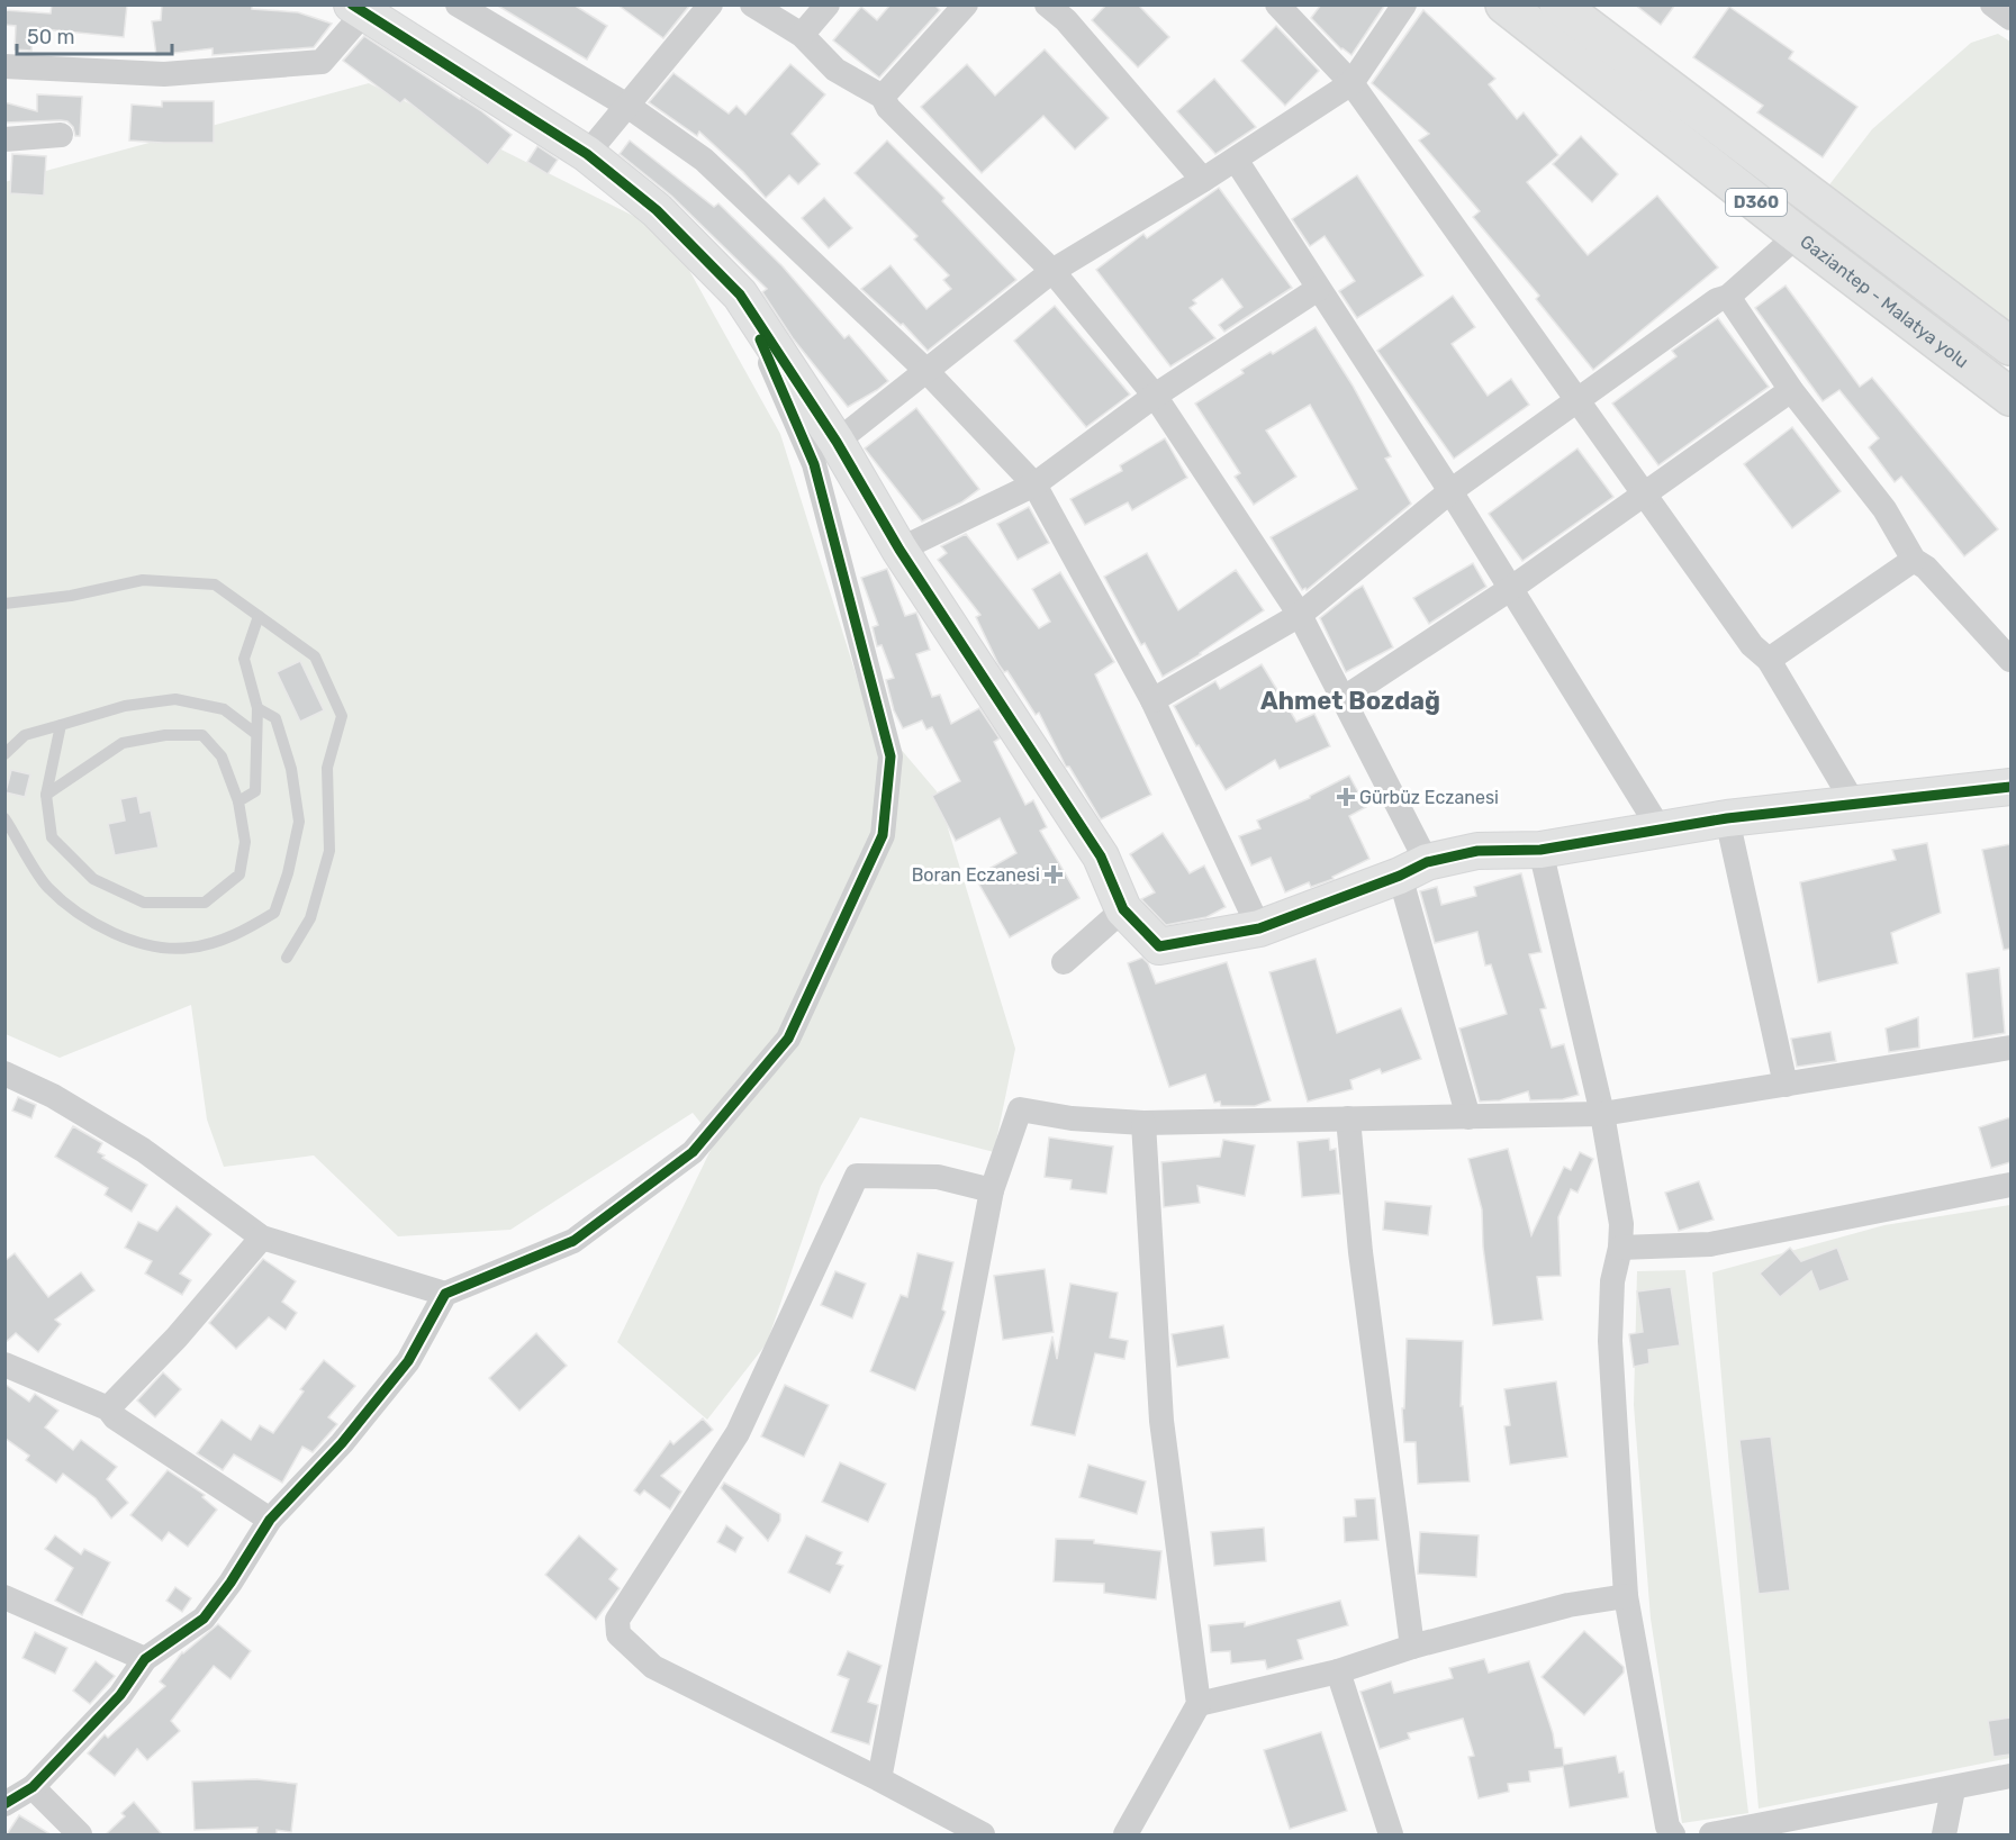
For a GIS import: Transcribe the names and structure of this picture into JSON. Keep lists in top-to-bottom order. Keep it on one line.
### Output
{"streets":{"highway":["D360","Gaziantep - Malatya yolu"]},"districts":["Ahmet Bozdağ"],"places":{"health":["Gürbüz Eczanesi","Boran Eczanesi"]},"scale_bar":"50 m"}
